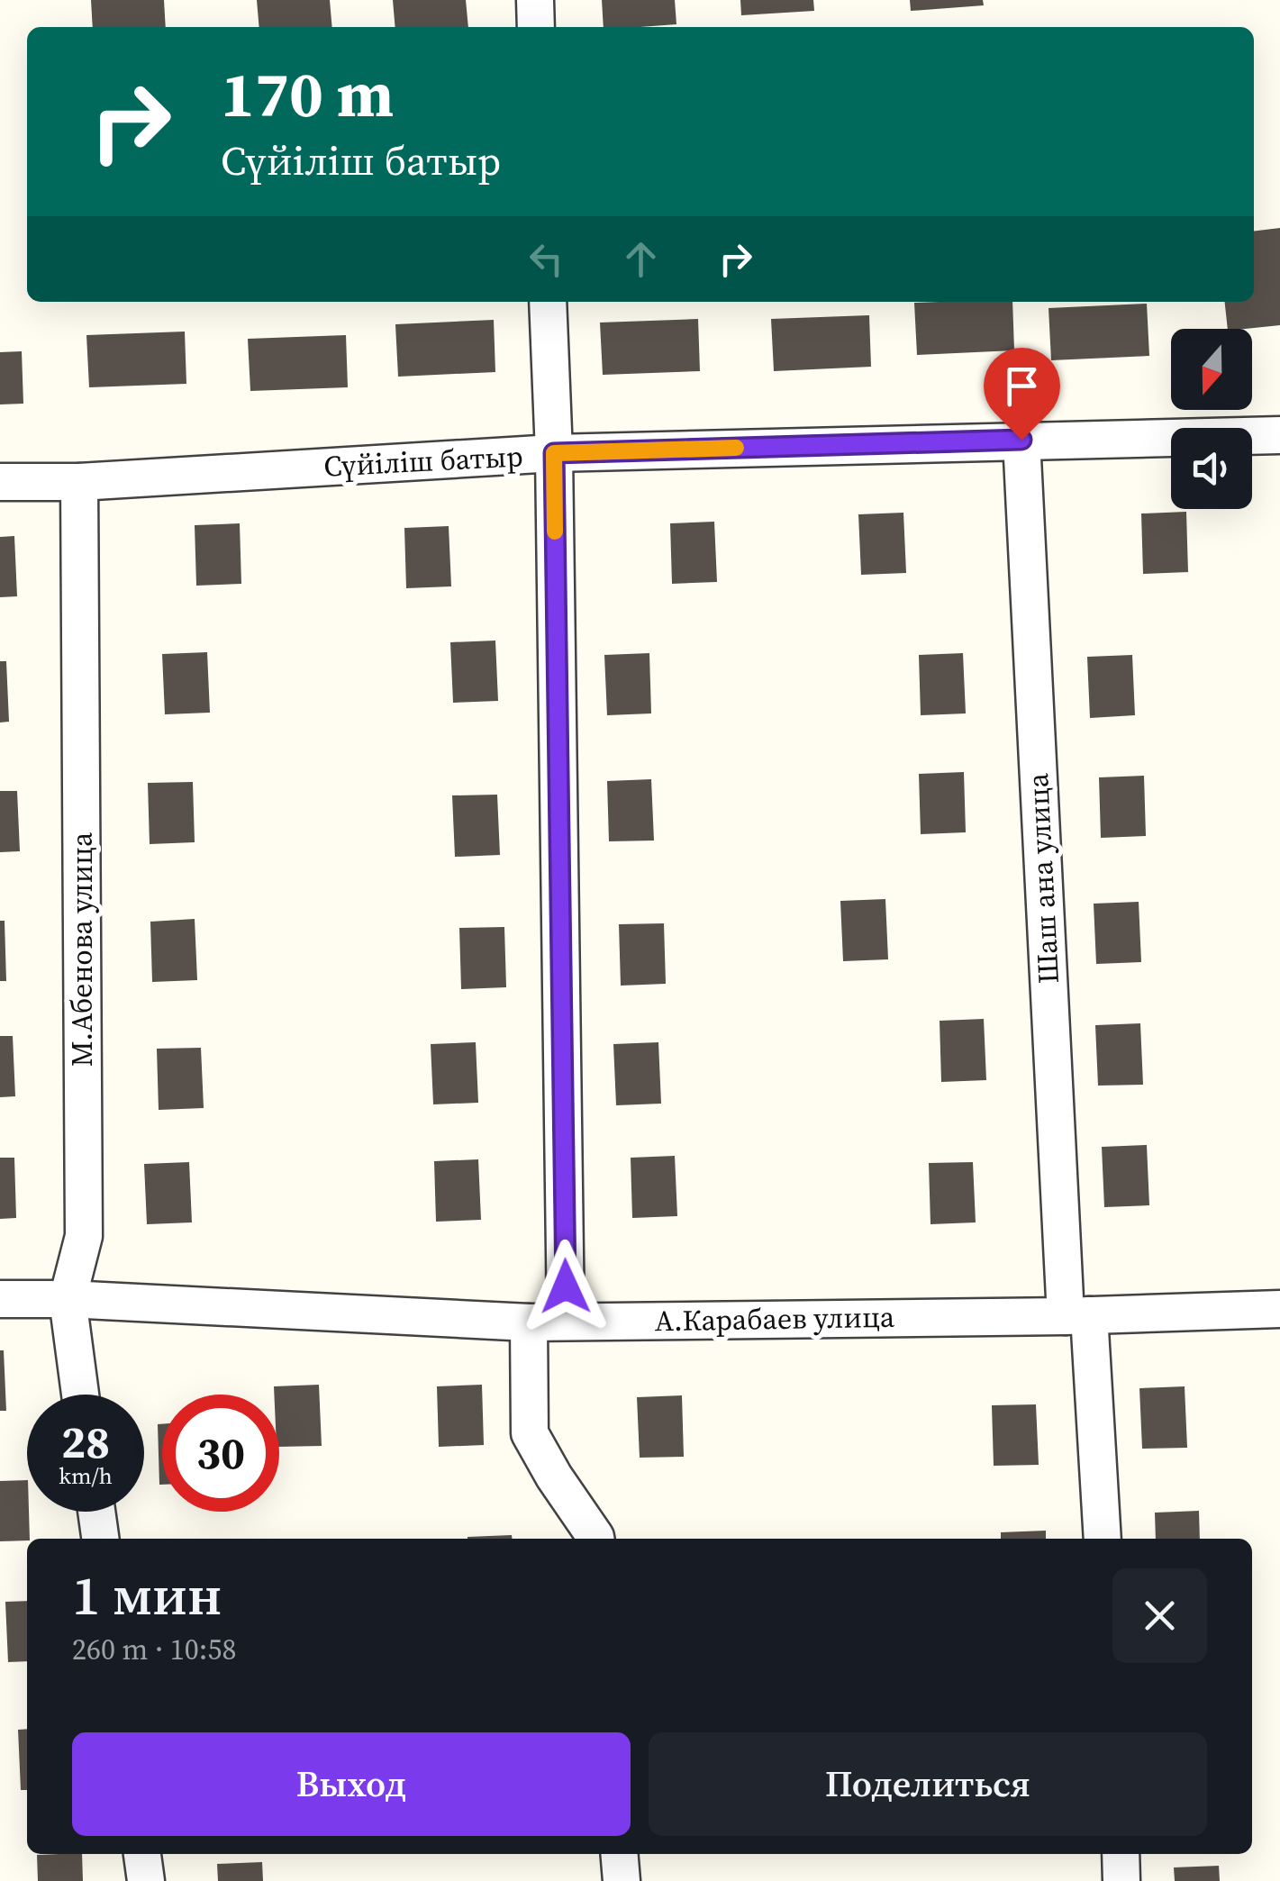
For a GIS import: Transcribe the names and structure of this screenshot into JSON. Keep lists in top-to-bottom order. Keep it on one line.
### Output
{"streets":{"street":["Сүйіліш батыр","Шаш ана улица","М.Абенова улица","А.Карабаев улица"]},"crossings":[["Сүйіліш батыр","Шаш ана улица"],["Сүйіліш батыр","М.Абенова улица"],["Шаш ана улица","А.Карабаев улица"],["М.Абенова улица","А.Карабаев улица"]],"north":"bottom","page":{"turn":["170 m","Сүйіліш батыр"],"speed":"28 km/h","limit":"30","heading":["1 мин","260 m · 10:58"],"buttons":["Выход","Поделиться"]}}
